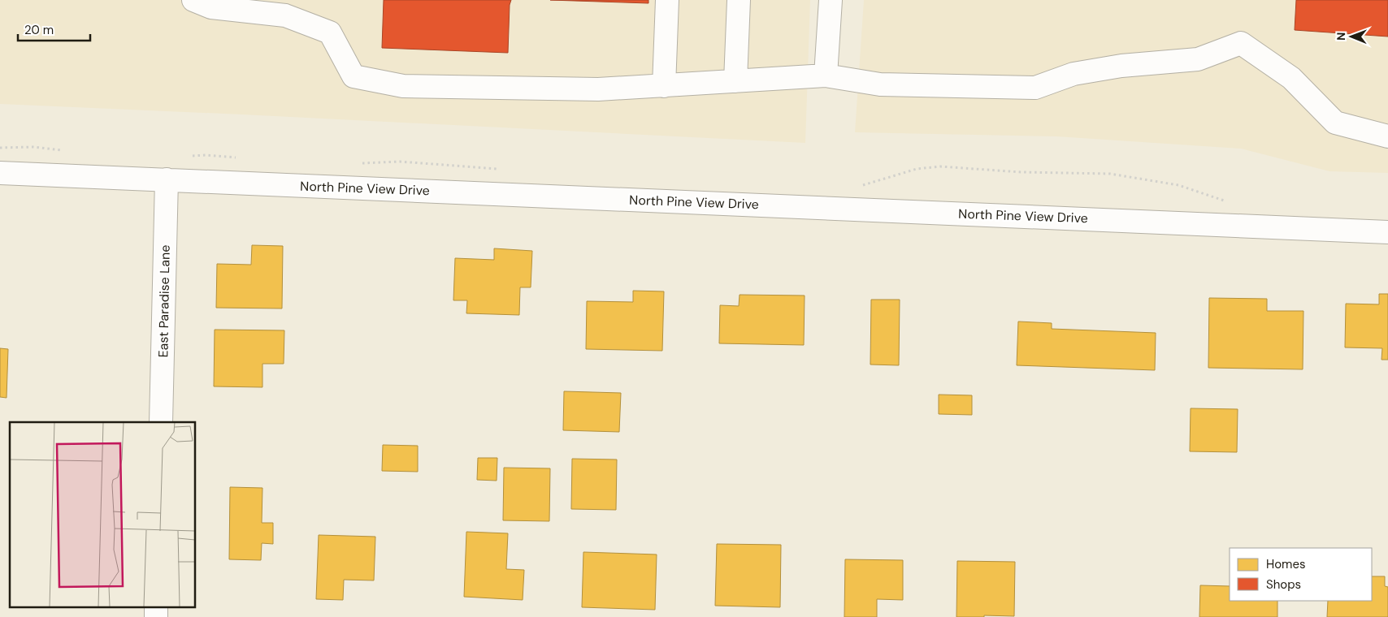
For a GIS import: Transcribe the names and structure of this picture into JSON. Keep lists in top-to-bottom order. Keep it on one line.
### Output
{"streets":{"street":["North Pine View Drive","East Paradise Lane"]},"crossings":[["North Pine View Drive","East Paradise Lane"]],"legend":["Homes","Shops"],"scale_bar":"20 m","north":"left"}
